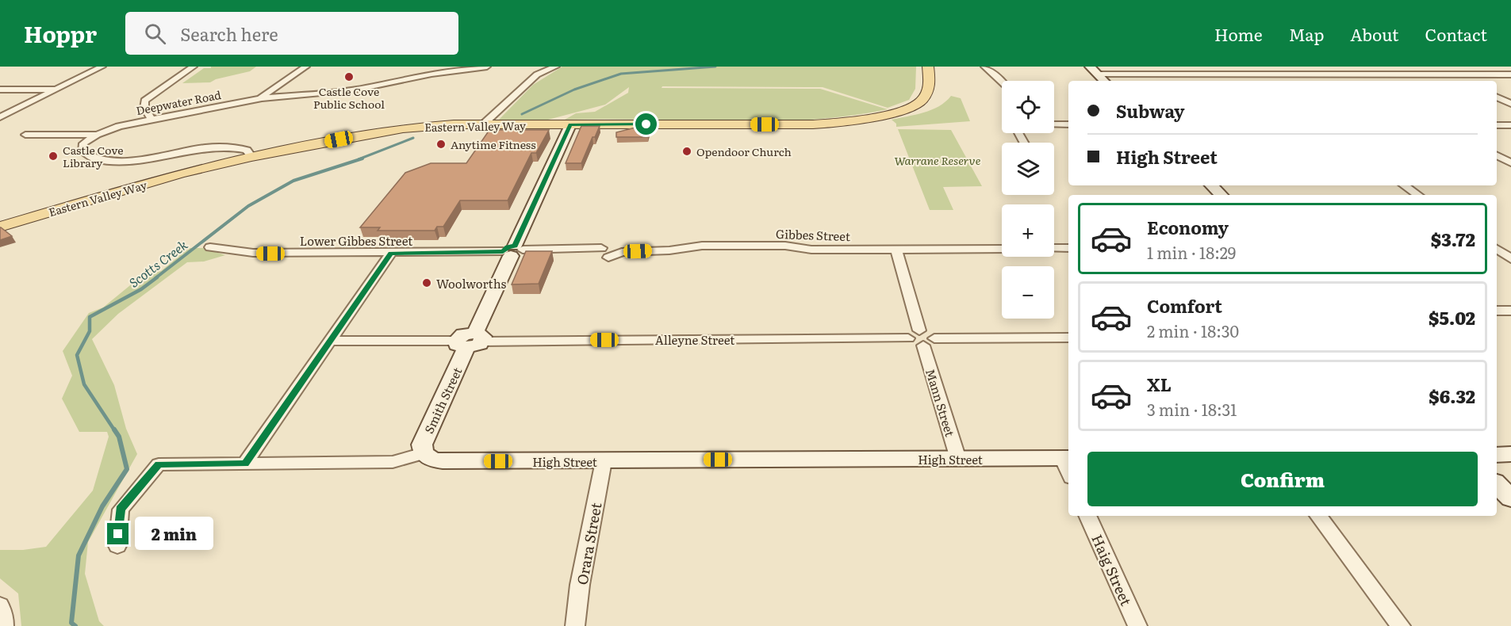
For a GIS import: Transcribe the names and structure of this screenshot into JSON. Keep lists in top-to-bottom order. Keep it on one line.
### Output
{"streets":{"main road":["Eastern Valley Way"],"street":["Deepwater Road","Gibbes Street","Lower Gibbes Street","Alleyne Street","Smith Street","Mann Street","High Street","Orara Street","Haig Street"]},"crossings":[["Deepwater Road","Eastern Valley Way"],["Eastern Valley Way","Smith Street"],["Gibbes Street","Lower Gibbes Street"],["Lower Gibbes Street","Smith Street"],["Alleyne Street","Smith Street"],["Smith Street","High Street"],["Mann Street","High Street"],["High Street","Orara Street"]],"water":["Scotts Creek"],"parks":["Warrane Reserve"],"places":["Castle Cove Public School","Anytime Fitness","Opendoor Church","Castle Cove Library","Woolworths"],"page":{"header":"Hoppr","search":"Search here","nav":["Home","Map","About","Contact"],"map_buttons":["+","−"],"banner":["Subway","High Street"],"list":[{"name":"Economy","note":"1 min · 18:29","value":"$3.72"},{"name":"Comfort","note":"2 min · 18:30","value":"$5.02"},{"name":"XL","note":"3 min · 18:31","value":"$6.32"}],"buttons":"Confirm","bubble":"2 min"}}
